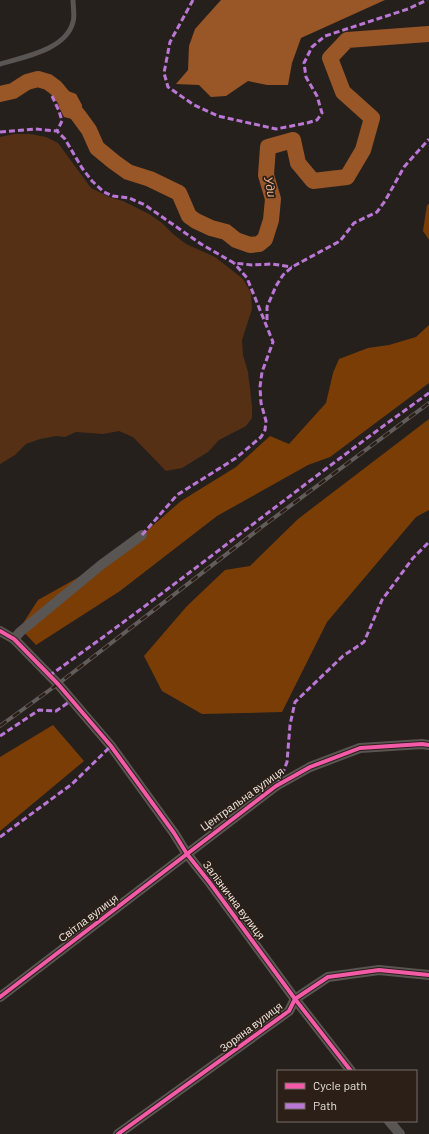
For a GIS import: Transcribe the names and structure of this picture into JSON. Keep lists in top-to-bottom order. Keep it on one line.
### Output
{"streets":{"street":["Центральна вулиця","Залізнична вулиця","Світла вулиця","Зоряна вулиця"]},"crossings":[["Центральна вулиця","Залізнична вулиця"],["Центральна вулиця","Світла вулиця"],["Залізнична вулиця","Світла вулиця"],["Залізнична вулиця","Зоряна вулиця"]],"water":["Уди"],"legend":["Cycle path","Path"]}
